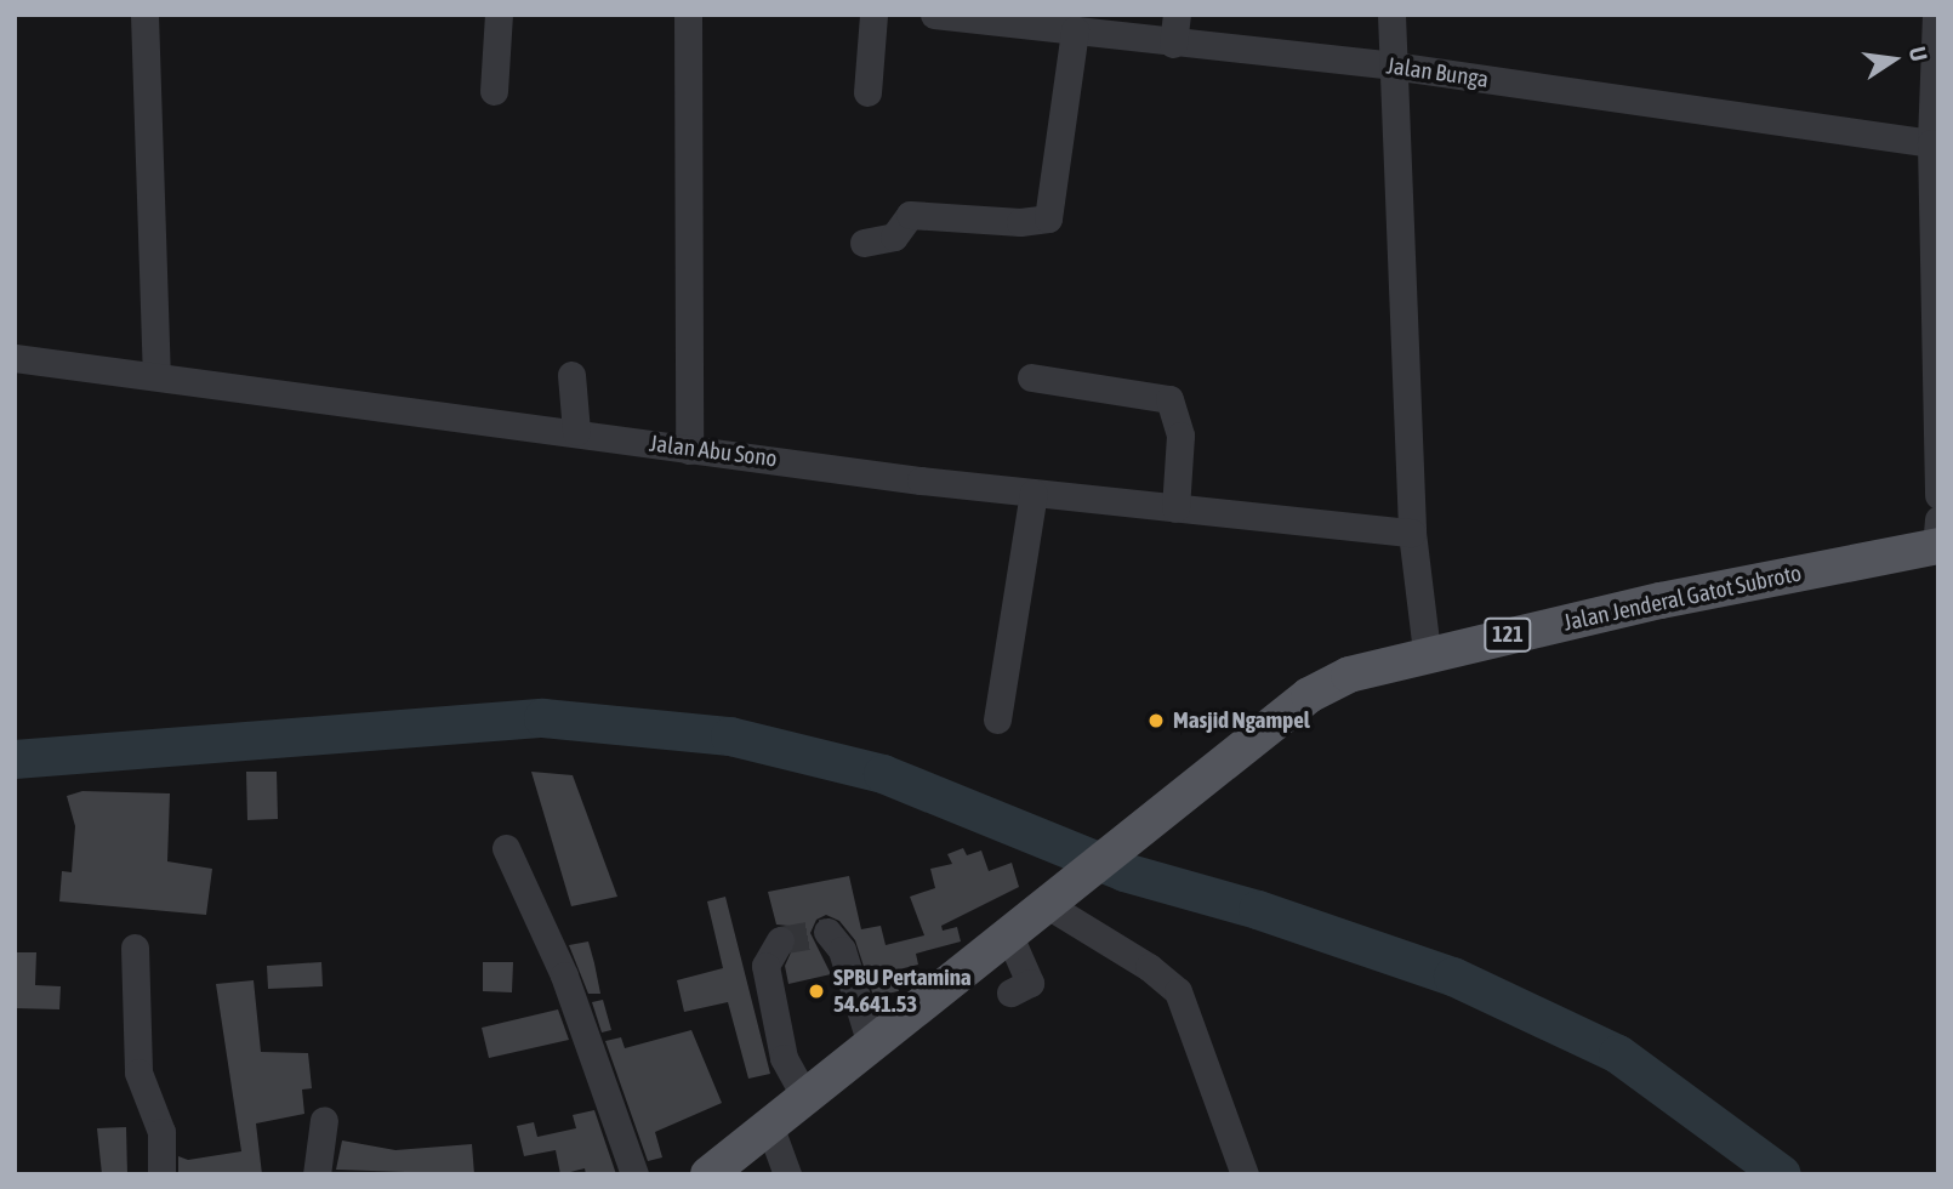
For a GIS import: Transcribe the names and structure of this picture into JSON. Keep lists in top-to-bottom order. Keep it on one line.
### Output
{"streets":{"main road":["Jalan Jenderal Gatot Subroto","121"],"street":["Jalan Bunga","Jalan Abu Sono"]},"crossings":[["Jalan Jenderal Gatot Subroto","121"]],"places":["Masjid Ngampel","SPBU Pertamina 54.641.53"],"north":"right"}
